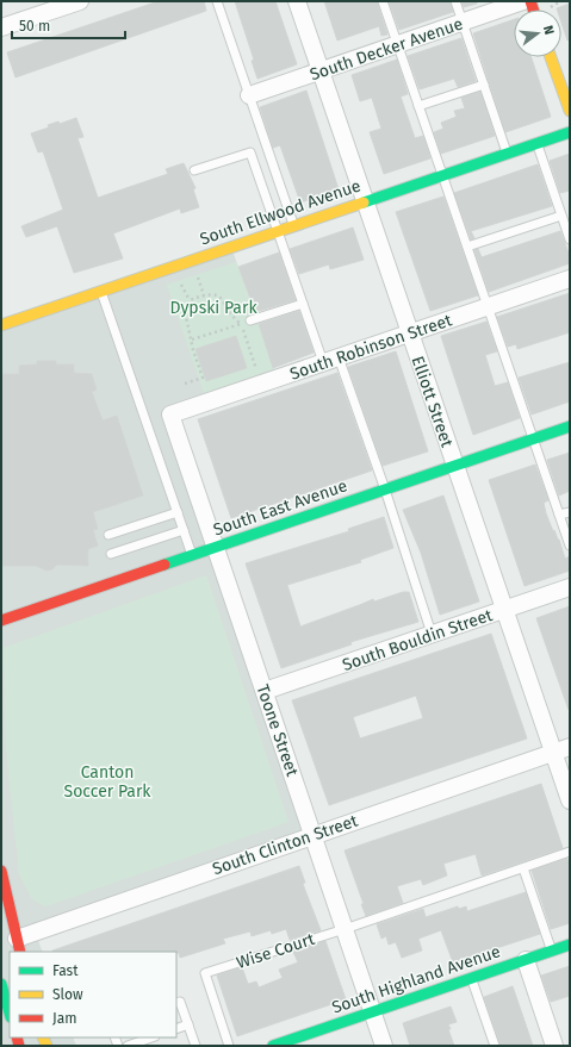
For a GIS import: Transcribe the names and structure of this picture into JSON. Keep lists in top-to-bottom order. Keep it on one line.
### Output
{"streets":{"street":["South Decker Avenue","South Ellwood Avenue","South Robinson Street","Elliott Street","South East Avenue","South Bouldin Street","Toone Street","South Clinton Street","South Highland Avenue"],"lane":["Wise Court"]},"crossings":[["South Decker Avenue","Elliott Street"],["South Ellwood Avenue","Elliott Street"],["South Robinson Street","Elliott Street"],["South Robinson Street","Toone Street"],["Elliott Street","South East Avenue"],["Elliott Street","South Bouldin Street"],["Elliott Street","South Clinton Street"],["South East Avenue","Toone Street"],["South Bouldin Street","Toone Street"],["Toone Street","South Clinton Street"],["Toone Street","Wise Court"],["Toone Street","South Highland Avenue"]],"parks":["Dypski Park","Canton Soccer Park"],"legend":["Fast","Slow","Jam"],"scale_bar":"50 m","north":"right"}
